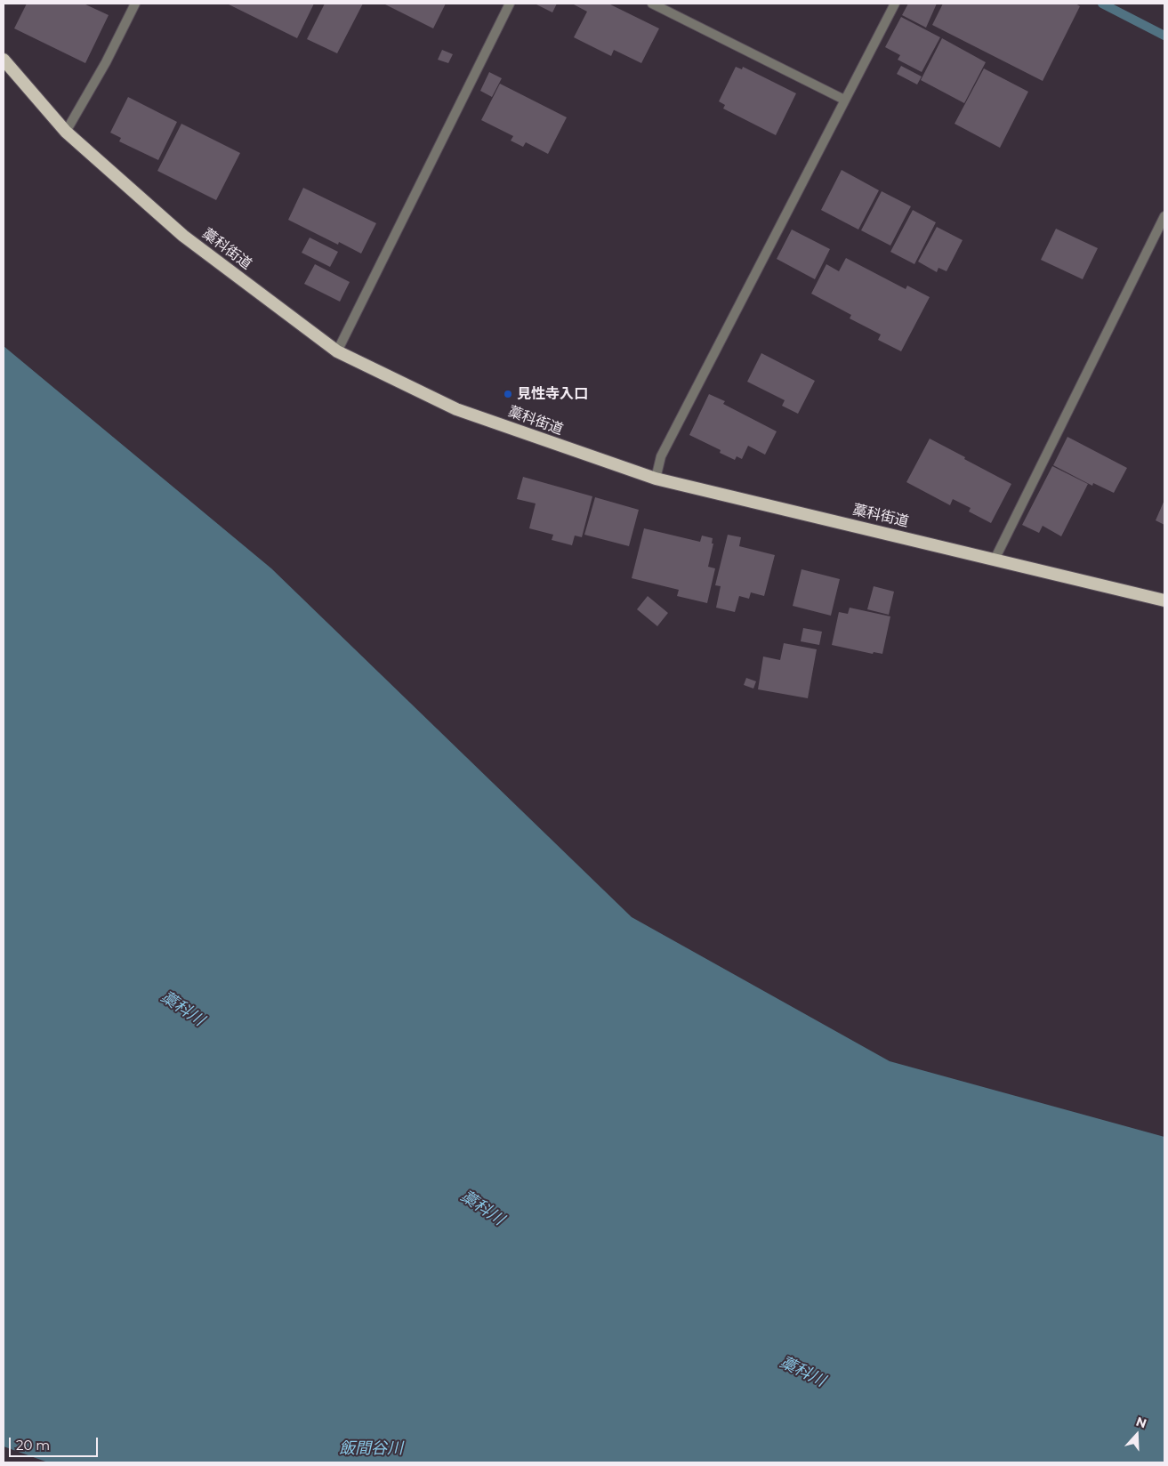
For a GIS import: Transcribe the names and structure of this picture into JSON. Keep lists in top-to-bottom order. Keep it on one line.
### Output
{"streets":{"highway":["藁科街道"]},"water":["藁科川","飯間谷川"],"places":["見性寺入口"],"scale_bar":"20 m","north":"top"}
